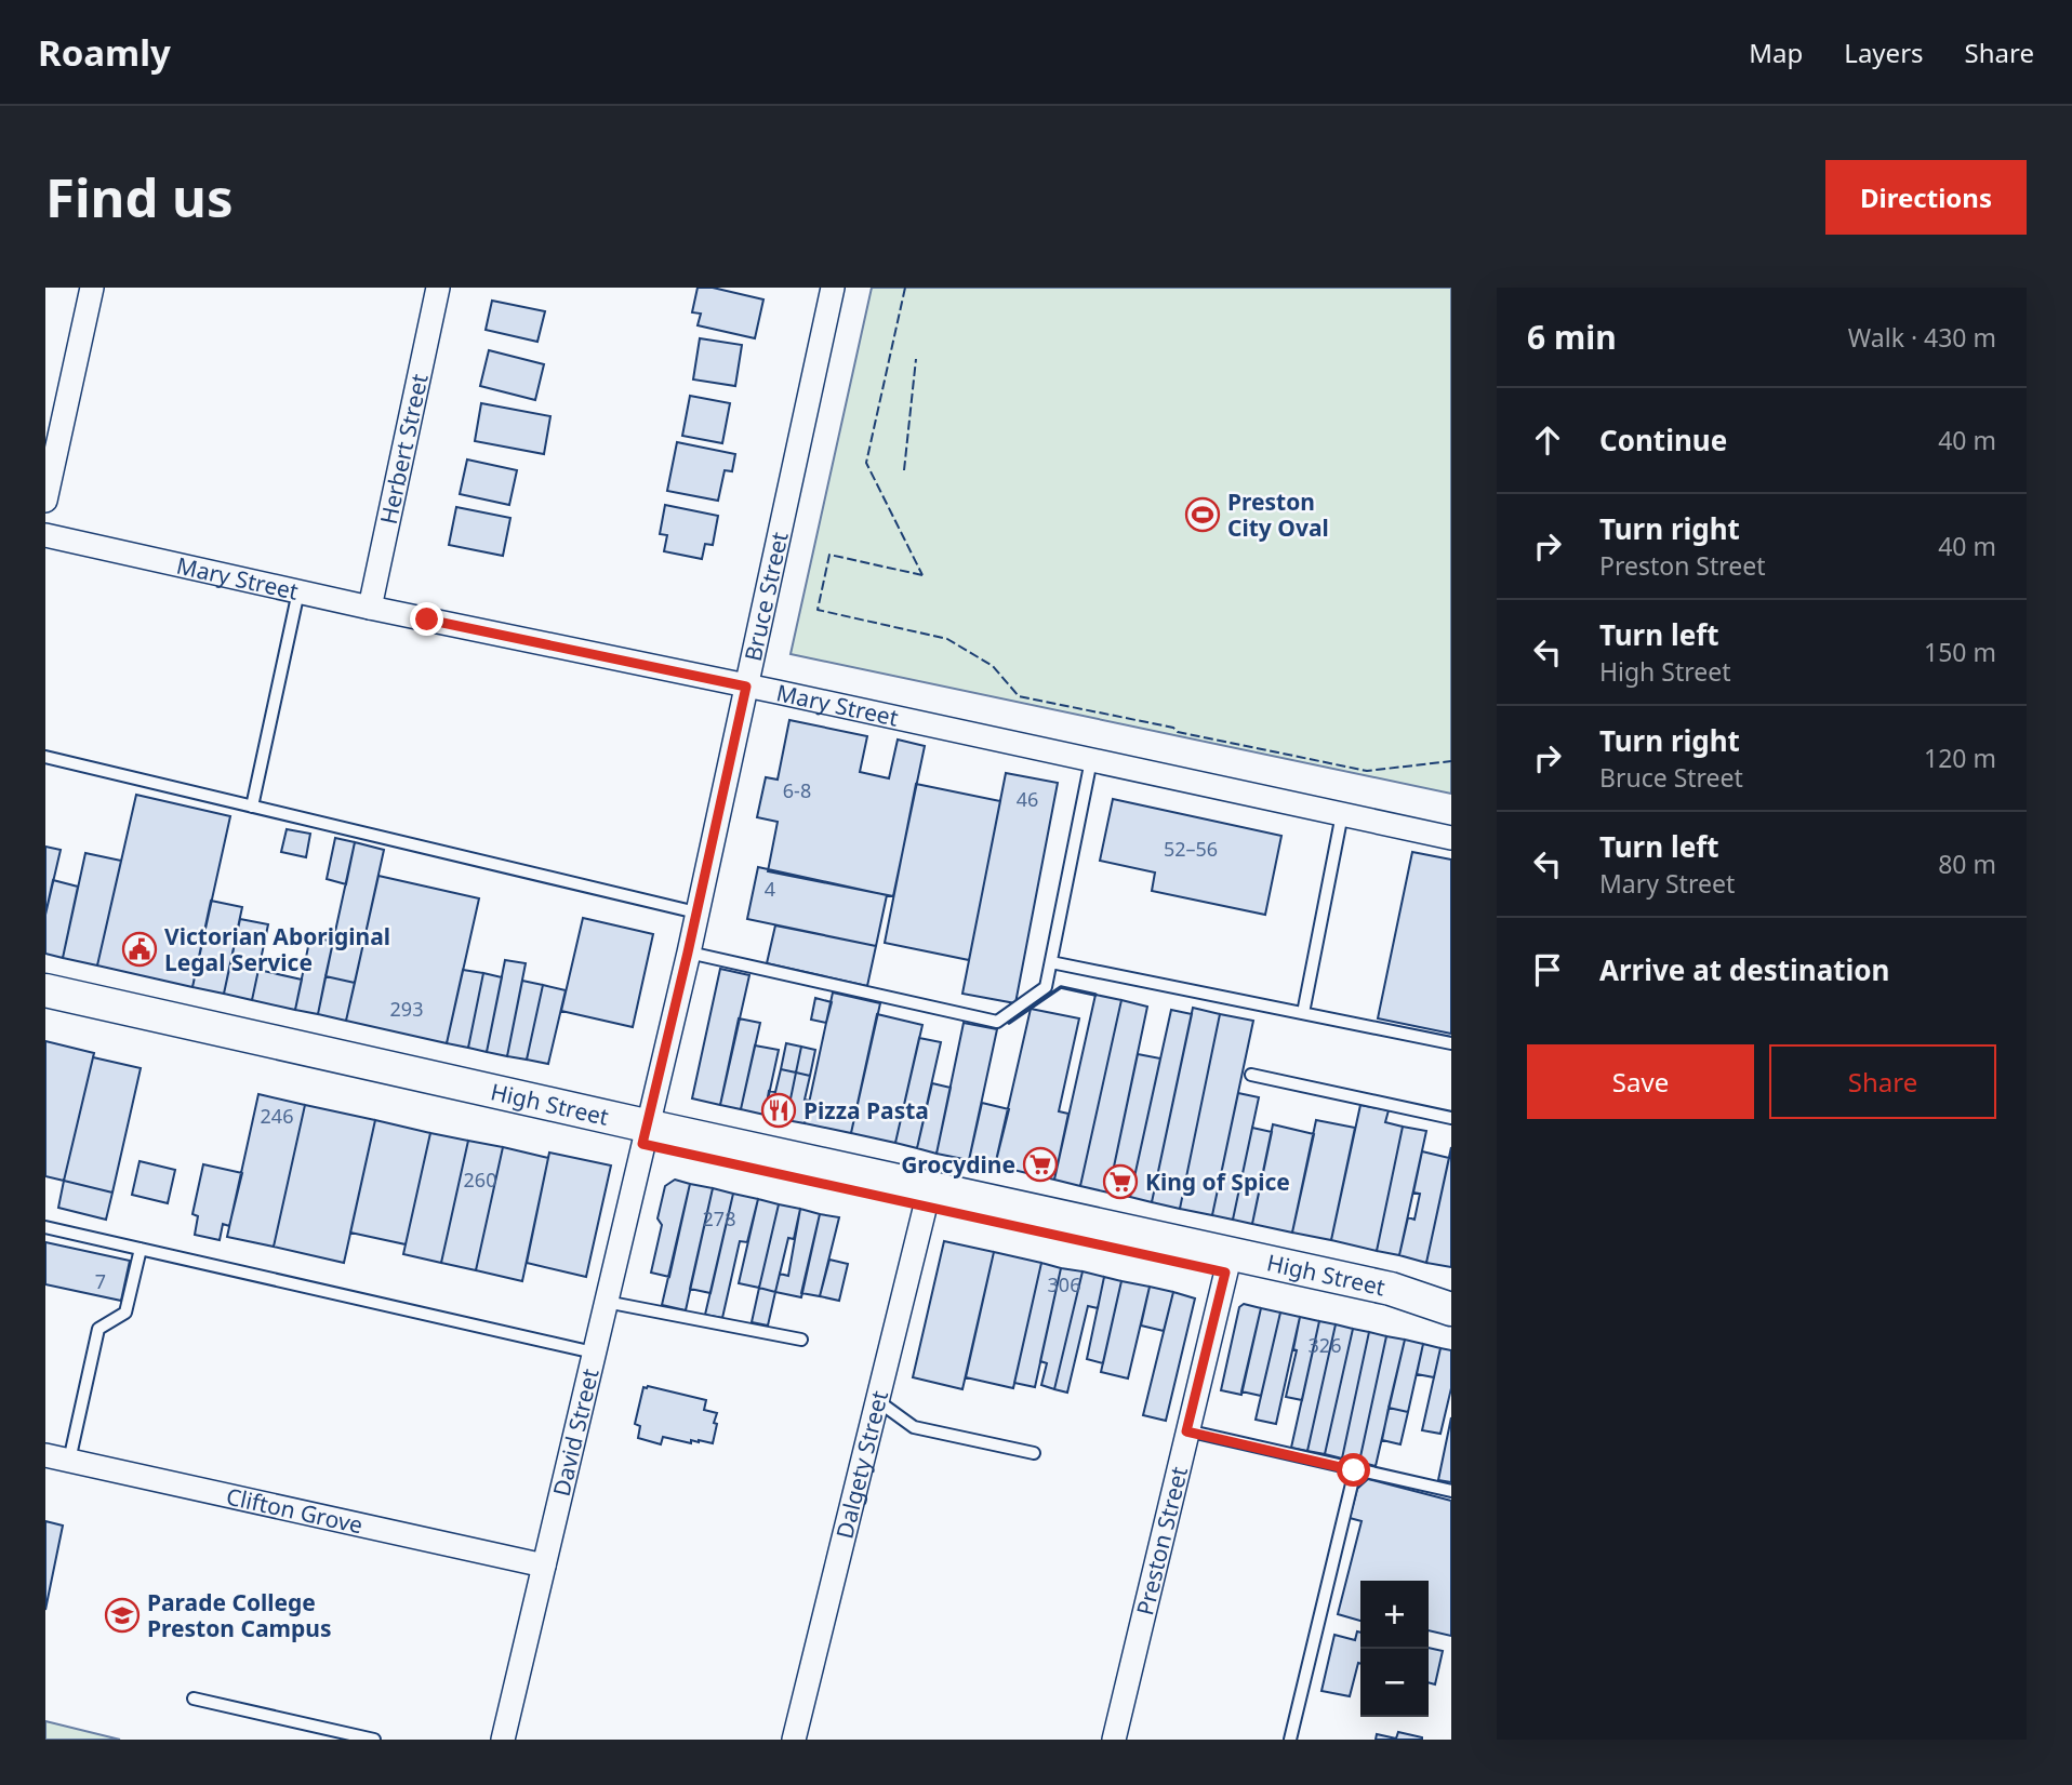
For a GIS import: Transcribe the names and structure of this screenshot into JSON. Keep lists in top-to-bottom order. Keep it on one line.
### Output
{"streets":{"main road":["High Street"],"street":["Herbert Street","Mary Street","Bruce Street","David Street","Dalgety Street","Clifton Grove","Preston Street"]},"crossings":[["Herbert Street","Mary Street"],["Mary Street","Bruce Street"],["Bruce Street","High Street"],["Bruce Street","David Street"],["High Street","David Street"],["High Street","Dalgety Street"],["High Street","Preston Street"],["David Street","Clifton Grove"]],"places":{"sports":["Preston City Oval"],"public building":["Victorian Aboriginal Legal Service"],"restaurant":["Pizza Pasta"],"supermarket":["Grocydine","King of Spice"],"school or university":["Parade College Preston Campus"]},"house_numbers":["6-8","46","52–56","4","293","246","260","278","7","306","326"],"page":{"header":"Roamly","nav":["Map","Layers","Share"],"buttons":["Directions",["Save","Share"]],"title":"Find us","heading":["6 min","Walk · 430 m"],"list":[["Continue","40 m"],["Turn right","Preston Street","40 m"],["Turn left","High Street","150 m"],["Turn right","Bruce Street","120 m"],["Turn left","Mary Street","80 m"],"Arrive at destination"],"map_buttons":["+","−"]}}
